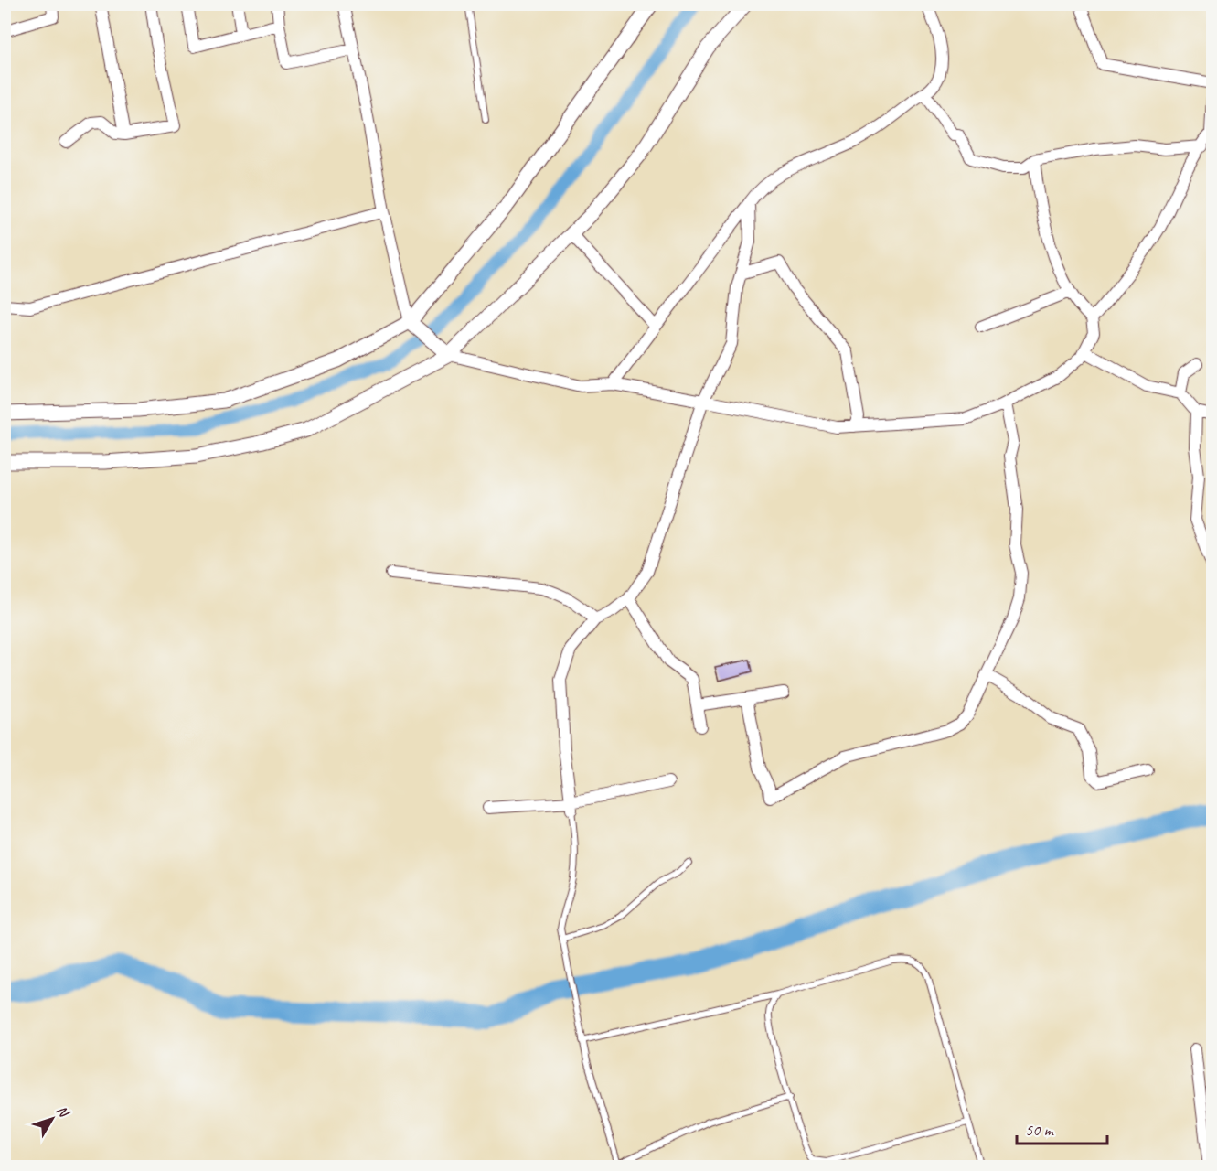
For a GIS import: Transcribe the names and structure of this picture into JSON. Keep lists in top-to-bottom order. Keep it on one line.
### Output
{"scale_bar":"50 m","north":"top right"}
